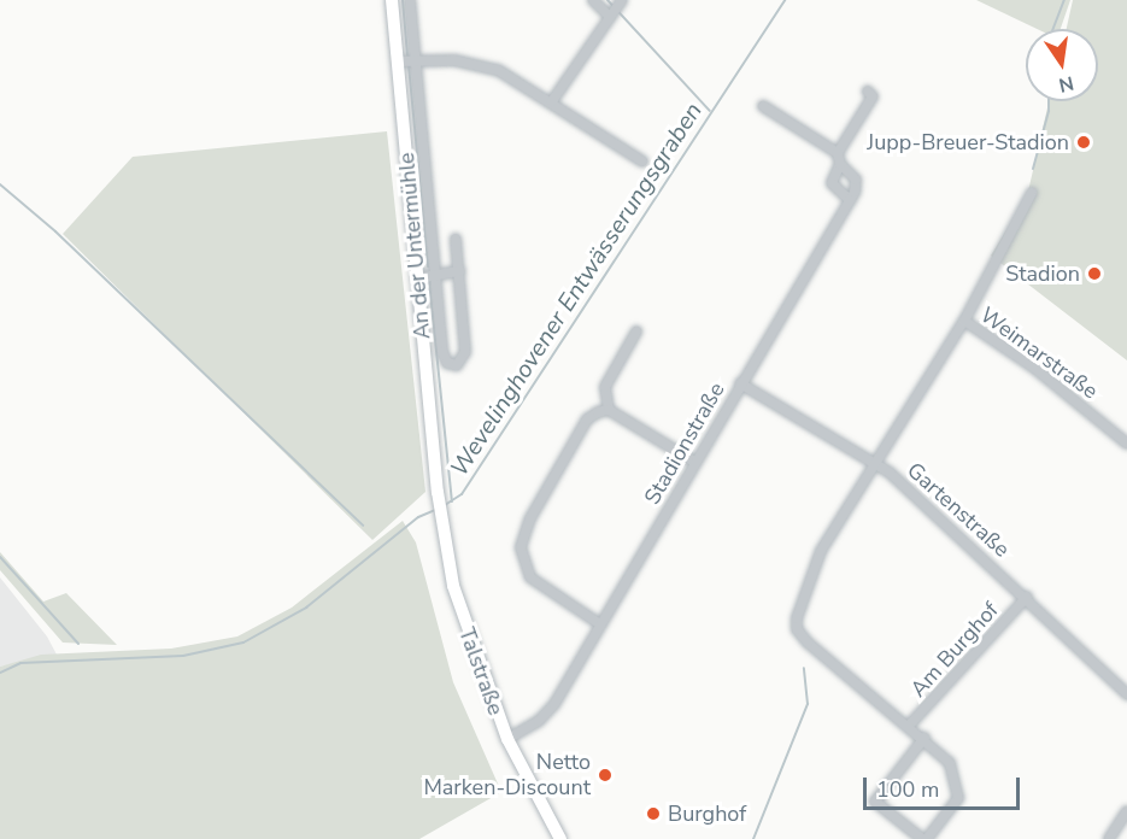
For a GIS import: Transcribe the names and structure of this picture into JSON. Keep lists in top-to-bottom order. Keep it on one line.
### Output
{"streets":{"main road":["An der Untermühle","Talstraße"],"street":["Weimarstraße","Stadionstraße","Gartenstraße","Am Burghof"]},"crossings":[["An der Untermühle","Talstraße"],["Weimarstraße","Gartenstraße"],["Weimarstraße","Am Burghof"],["Stadionstraße","Gartenstraße"],["Stadionstraße","Talstraße"],["Gartenstraße","Am Burghof"]],"water":["Wevelinghovener Entwässerungsgraben"],"places":["Jupp-Breuer-Stadion","Stadion","Netto Marken-Discount","Burghof"],"scale_bar":"100 m","north":"bottom"}
